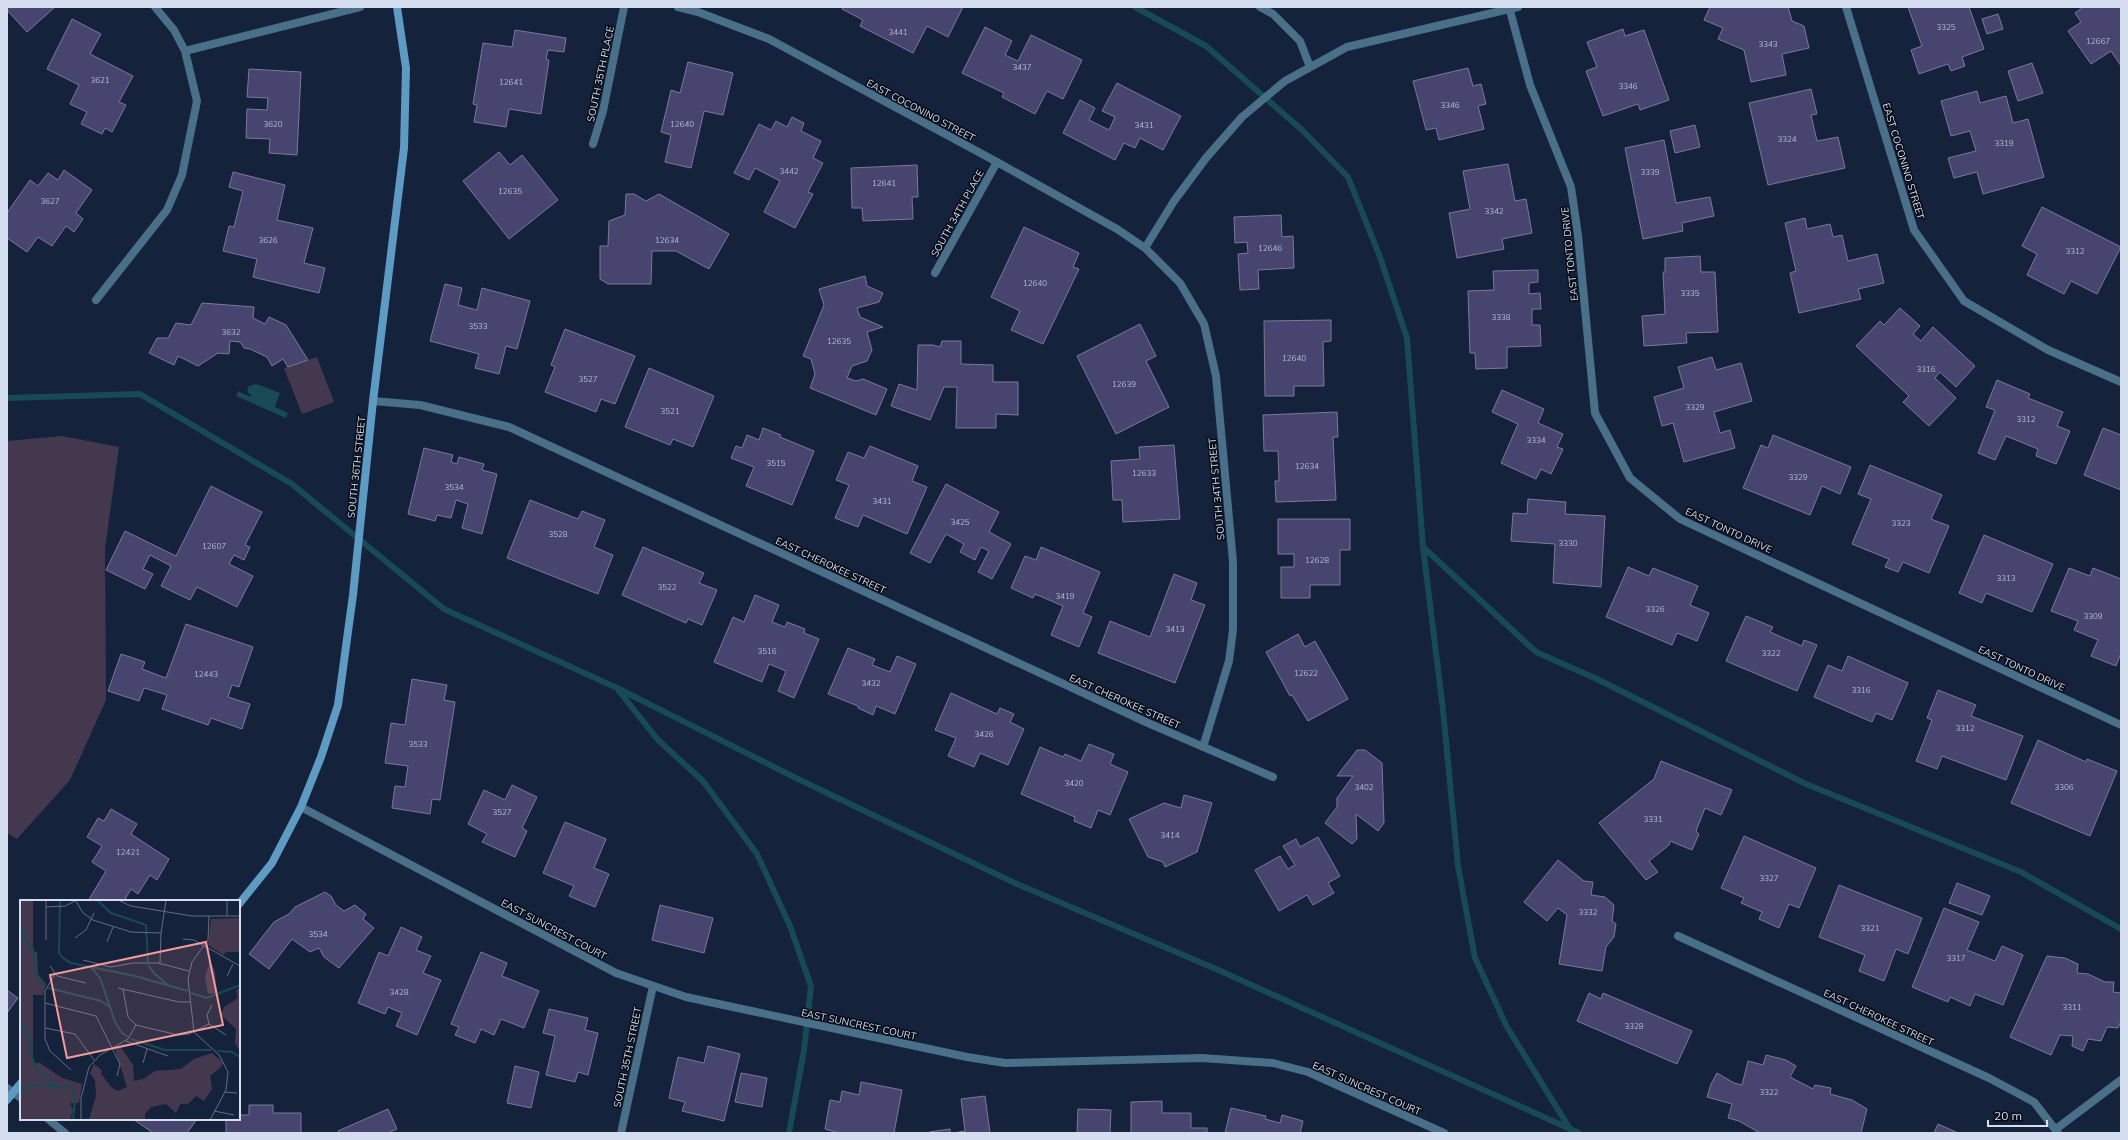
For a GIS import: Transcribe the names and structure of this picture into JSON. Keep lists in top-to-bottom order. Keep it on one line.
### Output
{"streets":{"street":["SOUTH 35TH PLACE","EAST COCONINO STREET","SOUTH 34TH PLACE","EAST TONTO DRIVE","SOUTH 36TH STREET","SOUTH 34TH STREET","EAST CHEROKEE STREET","EAST SUNCREST COURT","SOUTH 35TH STREET"]},"crossings":[["EAST COCONINO STREET","SOUTH 34TH PLACE"],["EAST COCONINO STREET","SOUTH 34TH STREET"],["SOUTH 36TH STREET","EAST CHEROKEE STREET"],["SOUTH 36TH STREET","EAST SUNCREST COURT"],["SOUTH 34TH STREET","EAST CHEROKEE STREET"],["EAST SUNCREST COURT","SOUTH 35TH STREET"]],"house_numbers":["3325","3441","12667","3343","3437","3621","12641","3346","3346","3620","12640","3431","3324","3319","3442","3339","12641","12635","3627","3342","3626","12634","12646","3312","12640","3335","3338","3533","3632","12635","12640","3316","3527","12639","3329","3521","3312","3334","3515","12634","12633","3329","3534","3431","3425","3323","3528","3330","12607","12628","3313","3522","3419","3326","3309","3413","3516","3322","12622","12443","3432","3316","3312","3426","3533","3420","3402","3306","3527","3331","3414","12421","3327","3332","3321","3534","3317","3428","3311","3328","3322"],"scale_bar":"20 m"}
